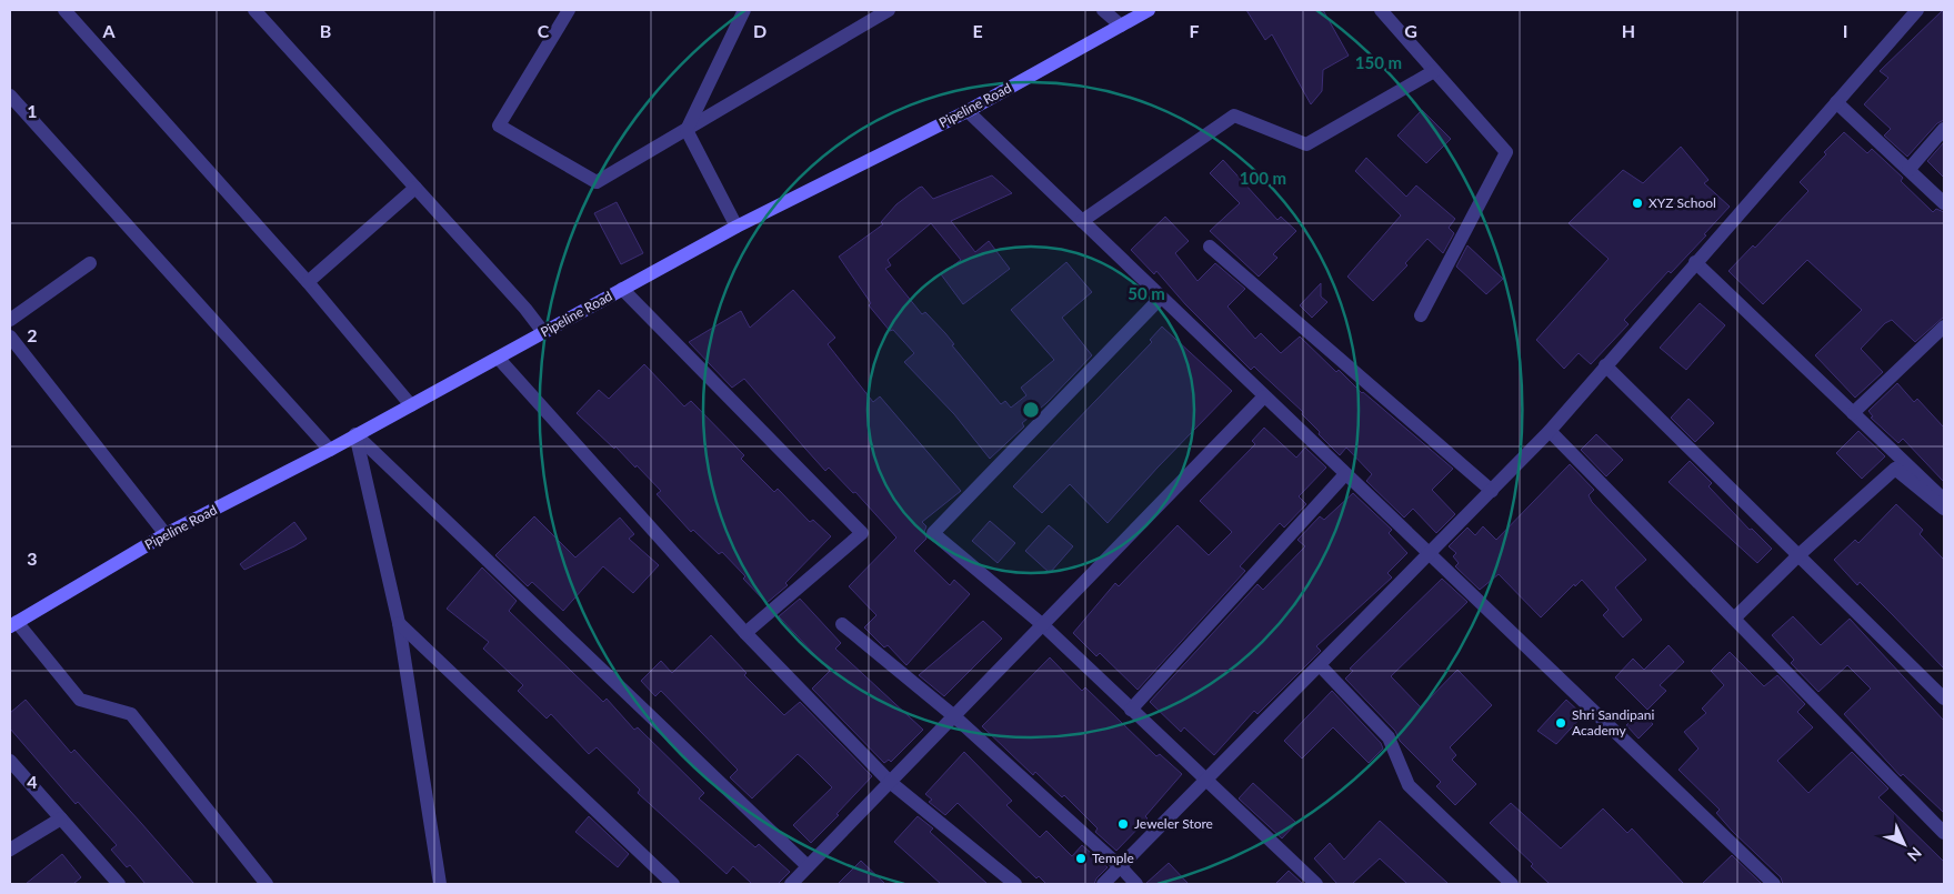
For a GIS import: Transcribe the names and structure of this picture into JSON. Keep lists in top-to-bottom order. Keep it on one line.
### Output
{"streets":{"main road":["Pipeline Road"]},"places":["XYZ School","Shri Sandipani Academy","Jeweler Store","Temple"],"north":"bottom right","grid":{"columns":["A","B","C","D","E","F","G","H","I"],"rows":["1","2","3","4"]},"rings":["150 m","100 m","50 m"]}
